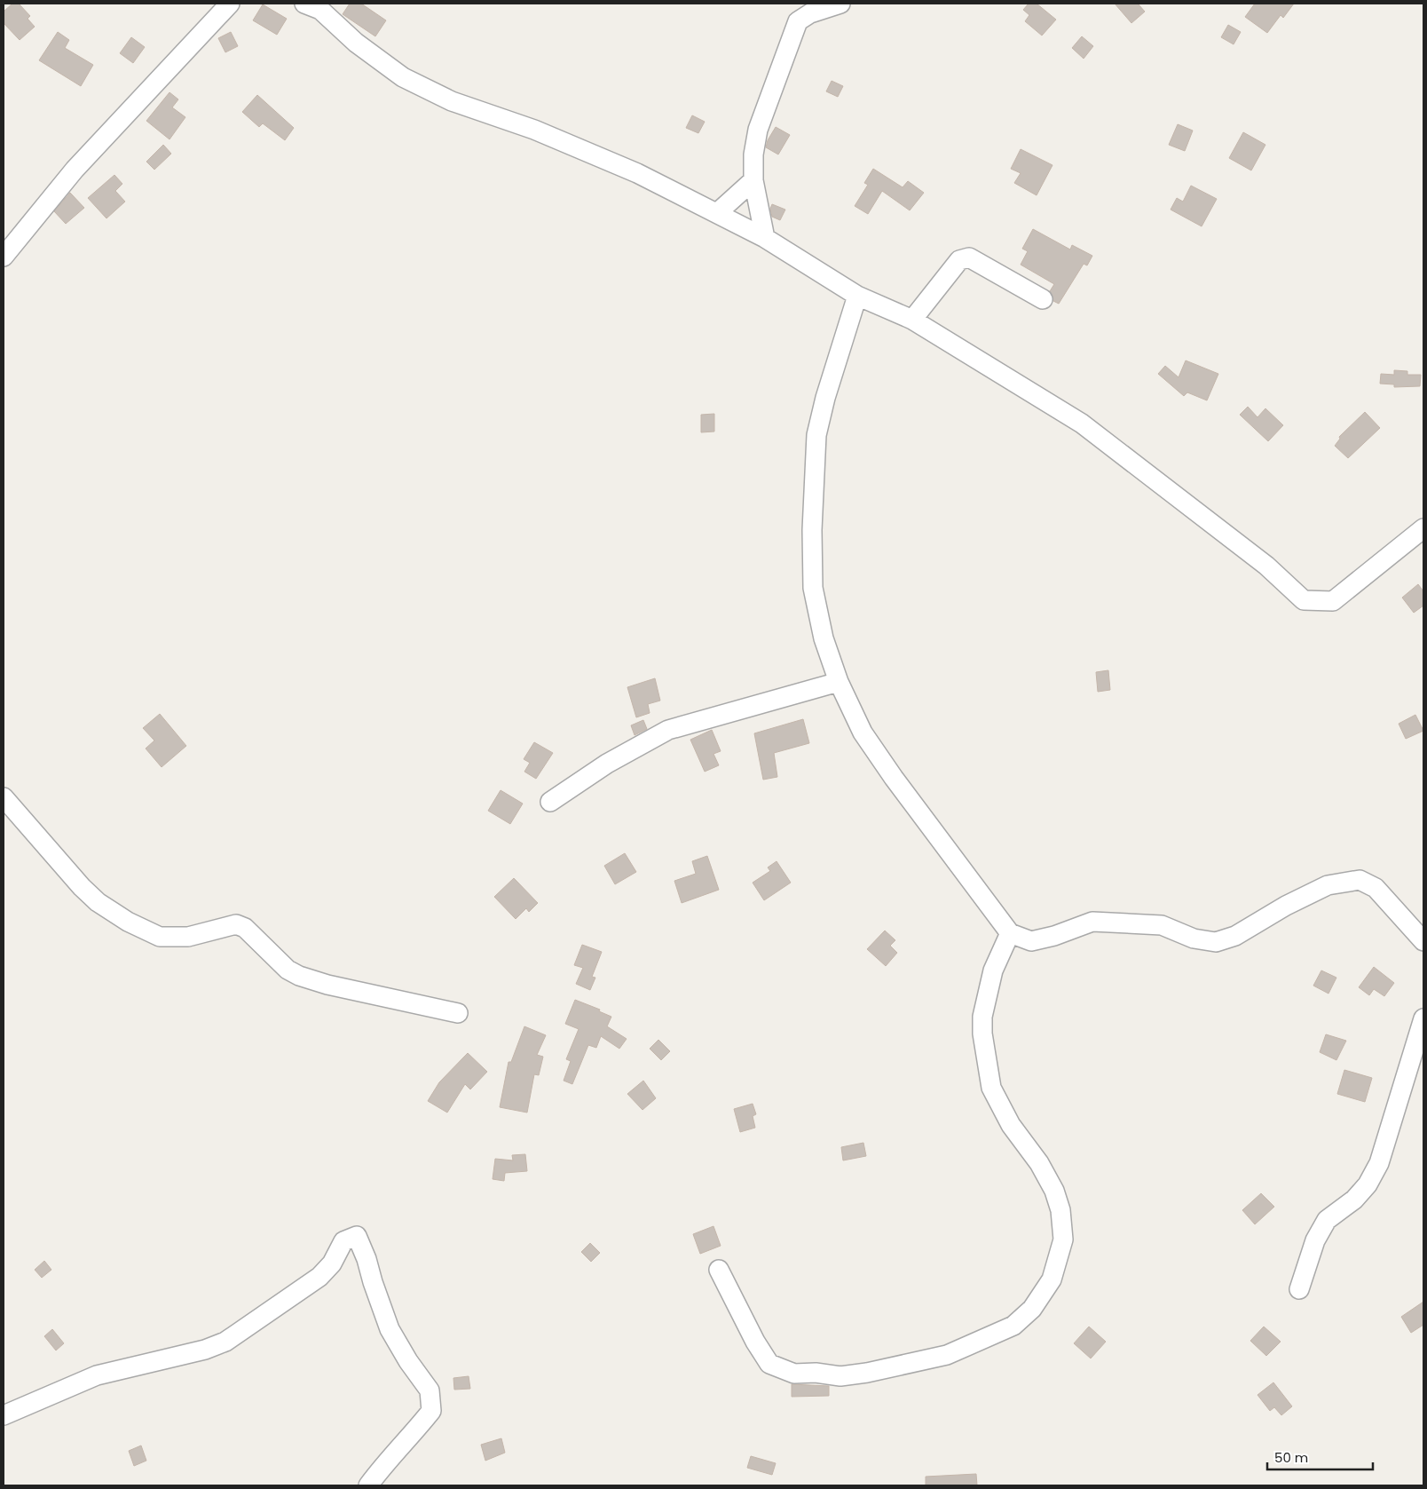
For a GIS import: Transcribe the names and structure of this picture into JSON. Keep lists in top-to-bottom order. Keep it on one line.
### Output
{"scale_bar":"50 m"}
